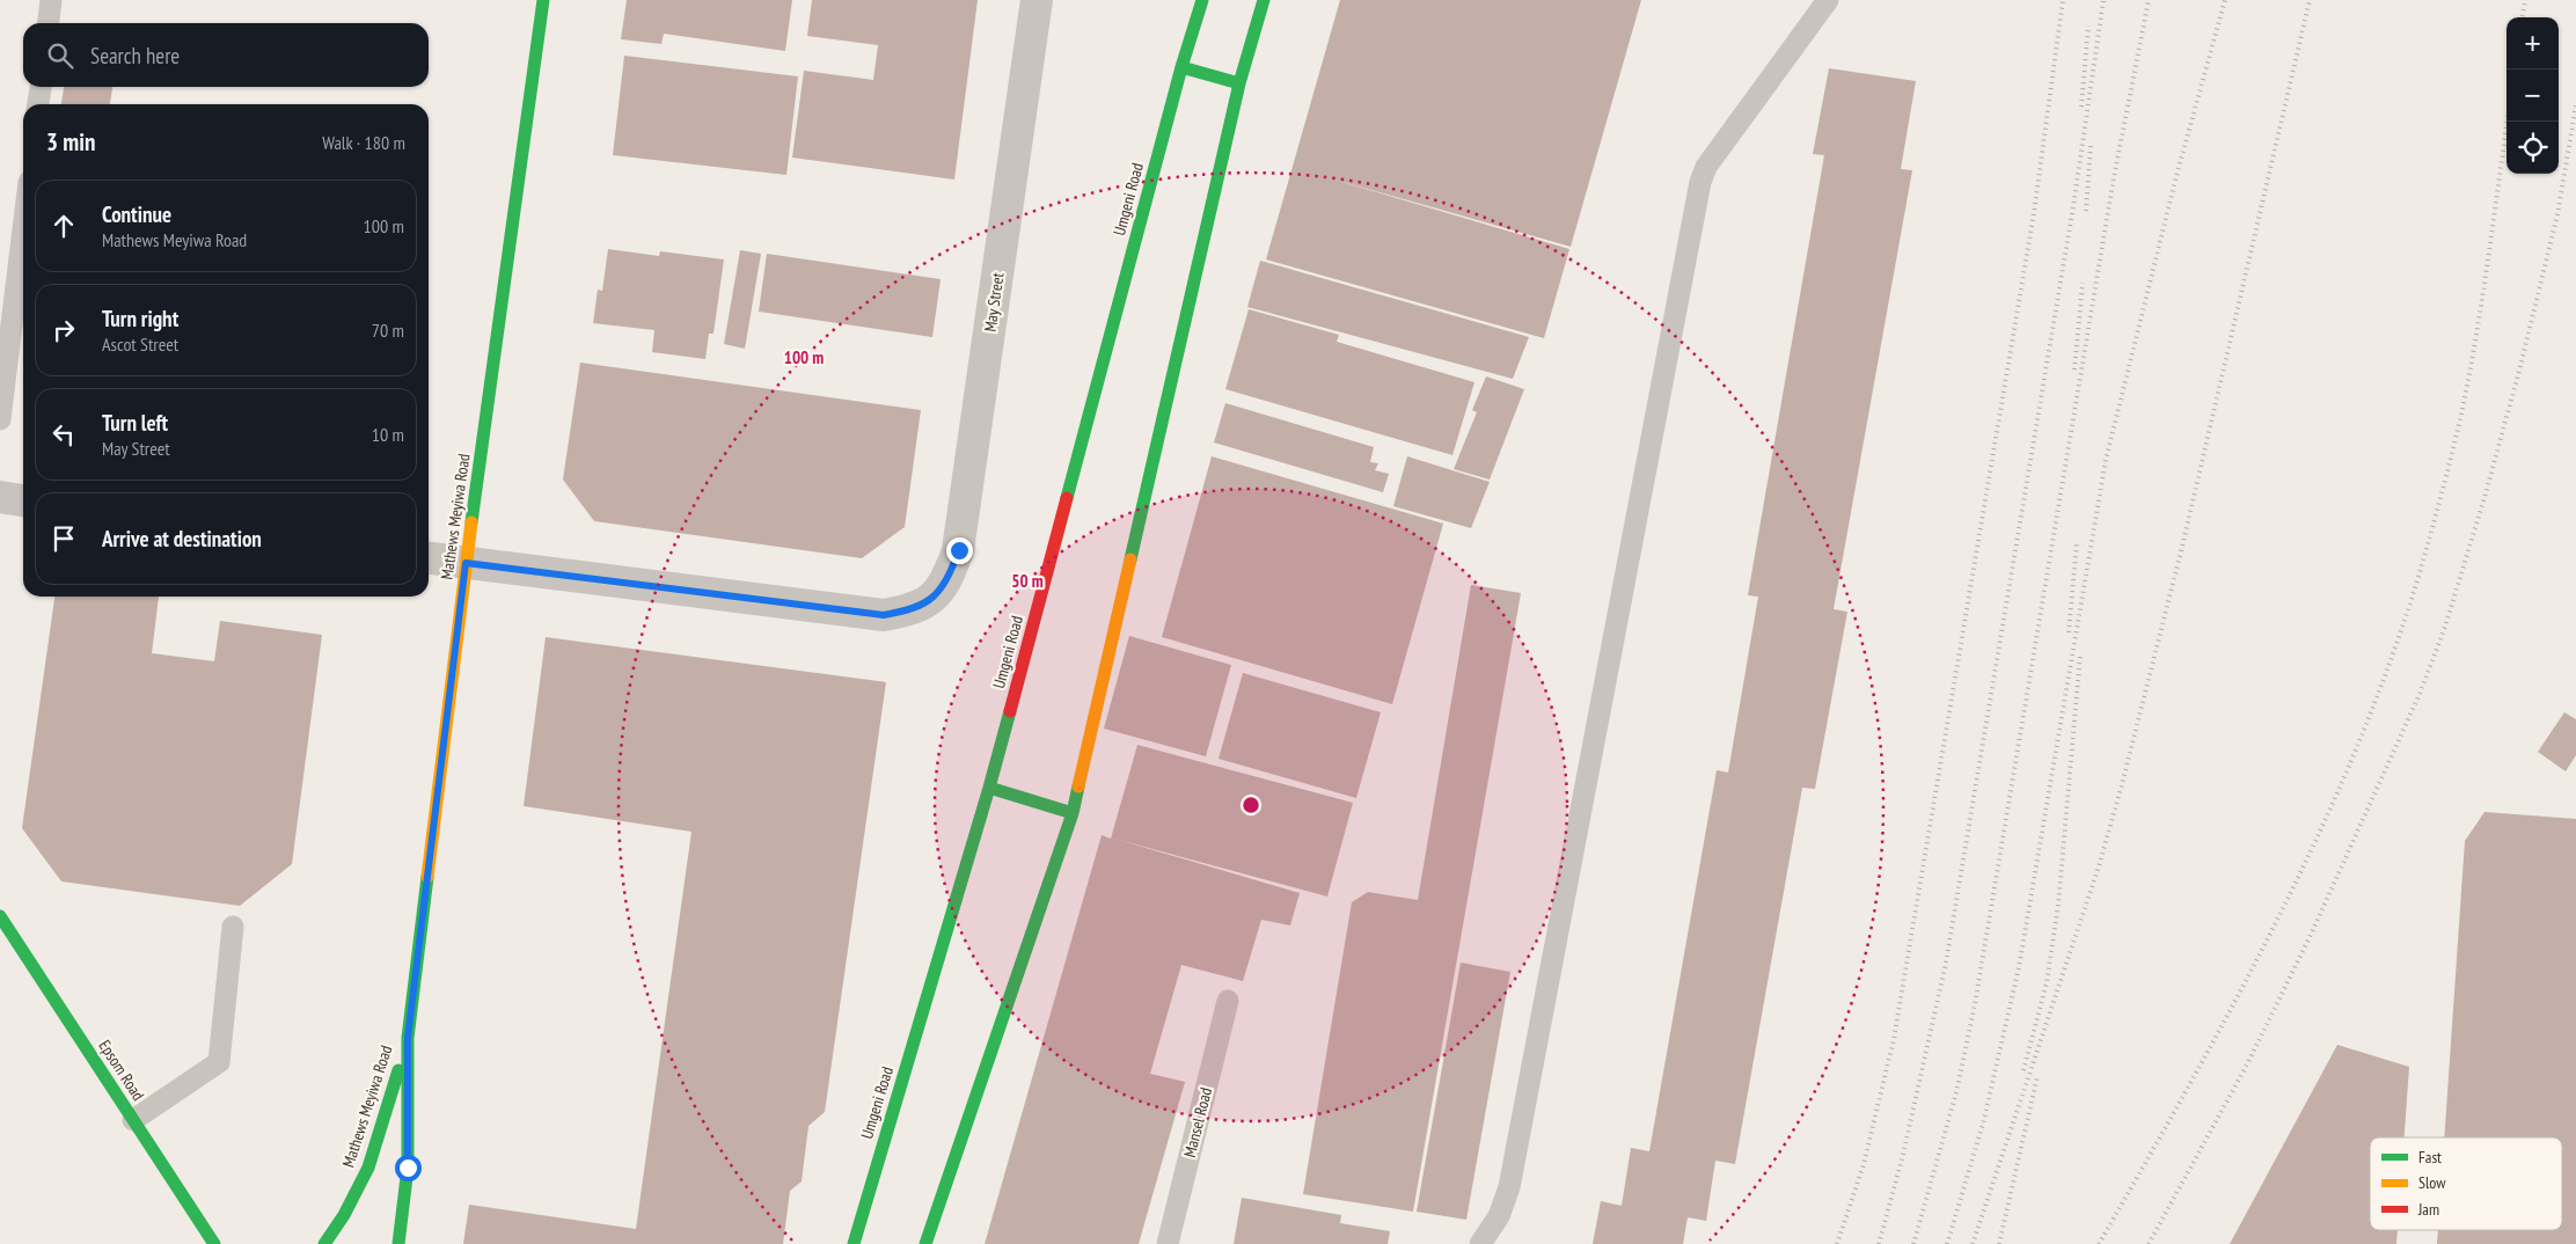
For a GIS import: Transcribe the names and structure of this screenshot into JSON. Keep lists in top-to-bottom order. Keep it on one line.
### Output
{"streets":{"main road":["Umgeni Road","Mathews Meyiwa Road","Epsom Road"],"street":["May Street"],"lane":["Mansel Road"]},"crossings":[["May Street","Mathews Meyiwa Road"]],"legend":["Fast","Slow","Jam"],"page":{"map_buttons":["+","−"],"search":"Search here","heading":["3 min","Walk · 180 m"],"list":[["Continue","Mathews Meyiwa Road","100 m"],["Turn right","Ascot Street","70 m"],["Turn left","May Street","10 m"],"Arrive at destination"]},"rings":["100 m","50 m"]}
